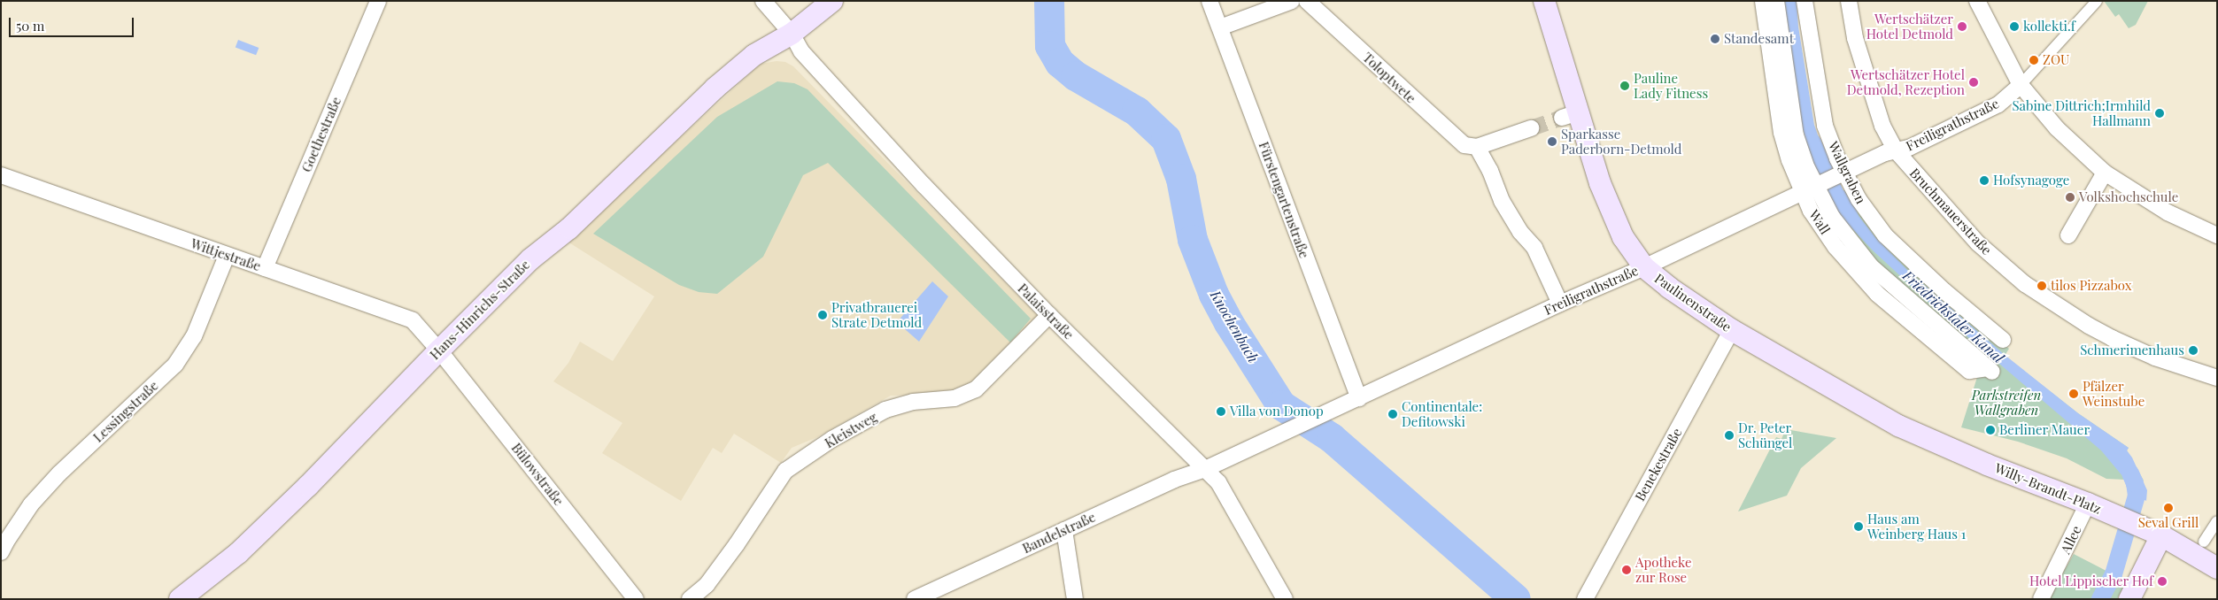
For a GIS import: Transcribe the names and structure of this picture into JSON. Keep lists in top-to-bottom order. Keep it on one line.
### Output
{"streets":{"main road":["Paulinenstraße","Hans-Hinrichs-Straße","Willy-Brandt-Platz"],"street":["Toloptwete","Freiligrathstraße","Goethestraße","Wallgraben","Fürstengartenstraße","Bruchmauerstraße","Wall","Wittjestraße","Palaisstraße","Lessingstraße","Kleistweg","Benekestraße","Bülowstraße","Bandelstraße","Allee"]},"crossings":[["Freiligrathstraße","Wallgraben"],["Freiligrathstraße","Fürstengartenstraße"],["Freiligrathstraße","Bruchmauerstraße"],["Freiligrathstraße","Wall"],["Freiligrathstraße","Paulinenstraße"],["Freiligrathstraße","Palaisstraße"],["Freiligrathstraße","Bandelstraße"],["Goethestraße","Wittjestraße"],["Wittjestraße","Hans-Hinrichs-Straße"],["Wittjestraße","Lessingstraße"],["Wittjestraße","Bülowstraße"],["Paulinenstraße","Benekestraße"],["Paulinenstraße","Willy-Brandt-Platz"],["Hans-Hinrichs-Straße","Palaisstraße"],["Hans-Hinrichs-Straße","Bülowstraße"],["Palaisstraße","Kleistweg"],["Palaisstraße","Bandelstraße"],["Willy-Brandt-Platz","Allee"]],"water":["Friedrichstaler Kanal","Knochenbach"],"parks":["Parkstreifen Wallgraben"],"places":["Wertschätzer Hotel Detmold","kollekti.f","Standesamt","ZOU","Wertschätzer Hotel Detmold, Rezeption","Pauline Lady Fitness","Sabine Dittrich;Irmhild Hallmann","Sparkasse Paderborn-Detmold","Hofsynagoge","Volkshochschule","tilos Pizzabox","Privatbrauerei Strate Detmold","Schmerimenhaus","Pfälzer Weinstube","Villa von Donop","Continentale: Defitowski","Berliner Mauer","Dr. Peter Schüngel","Seval Grill","Haus am Weinberg Haus 1","Apotheke zur Rose","Hotel Lippischer Hof"],"scale_bar":"50 m"}
